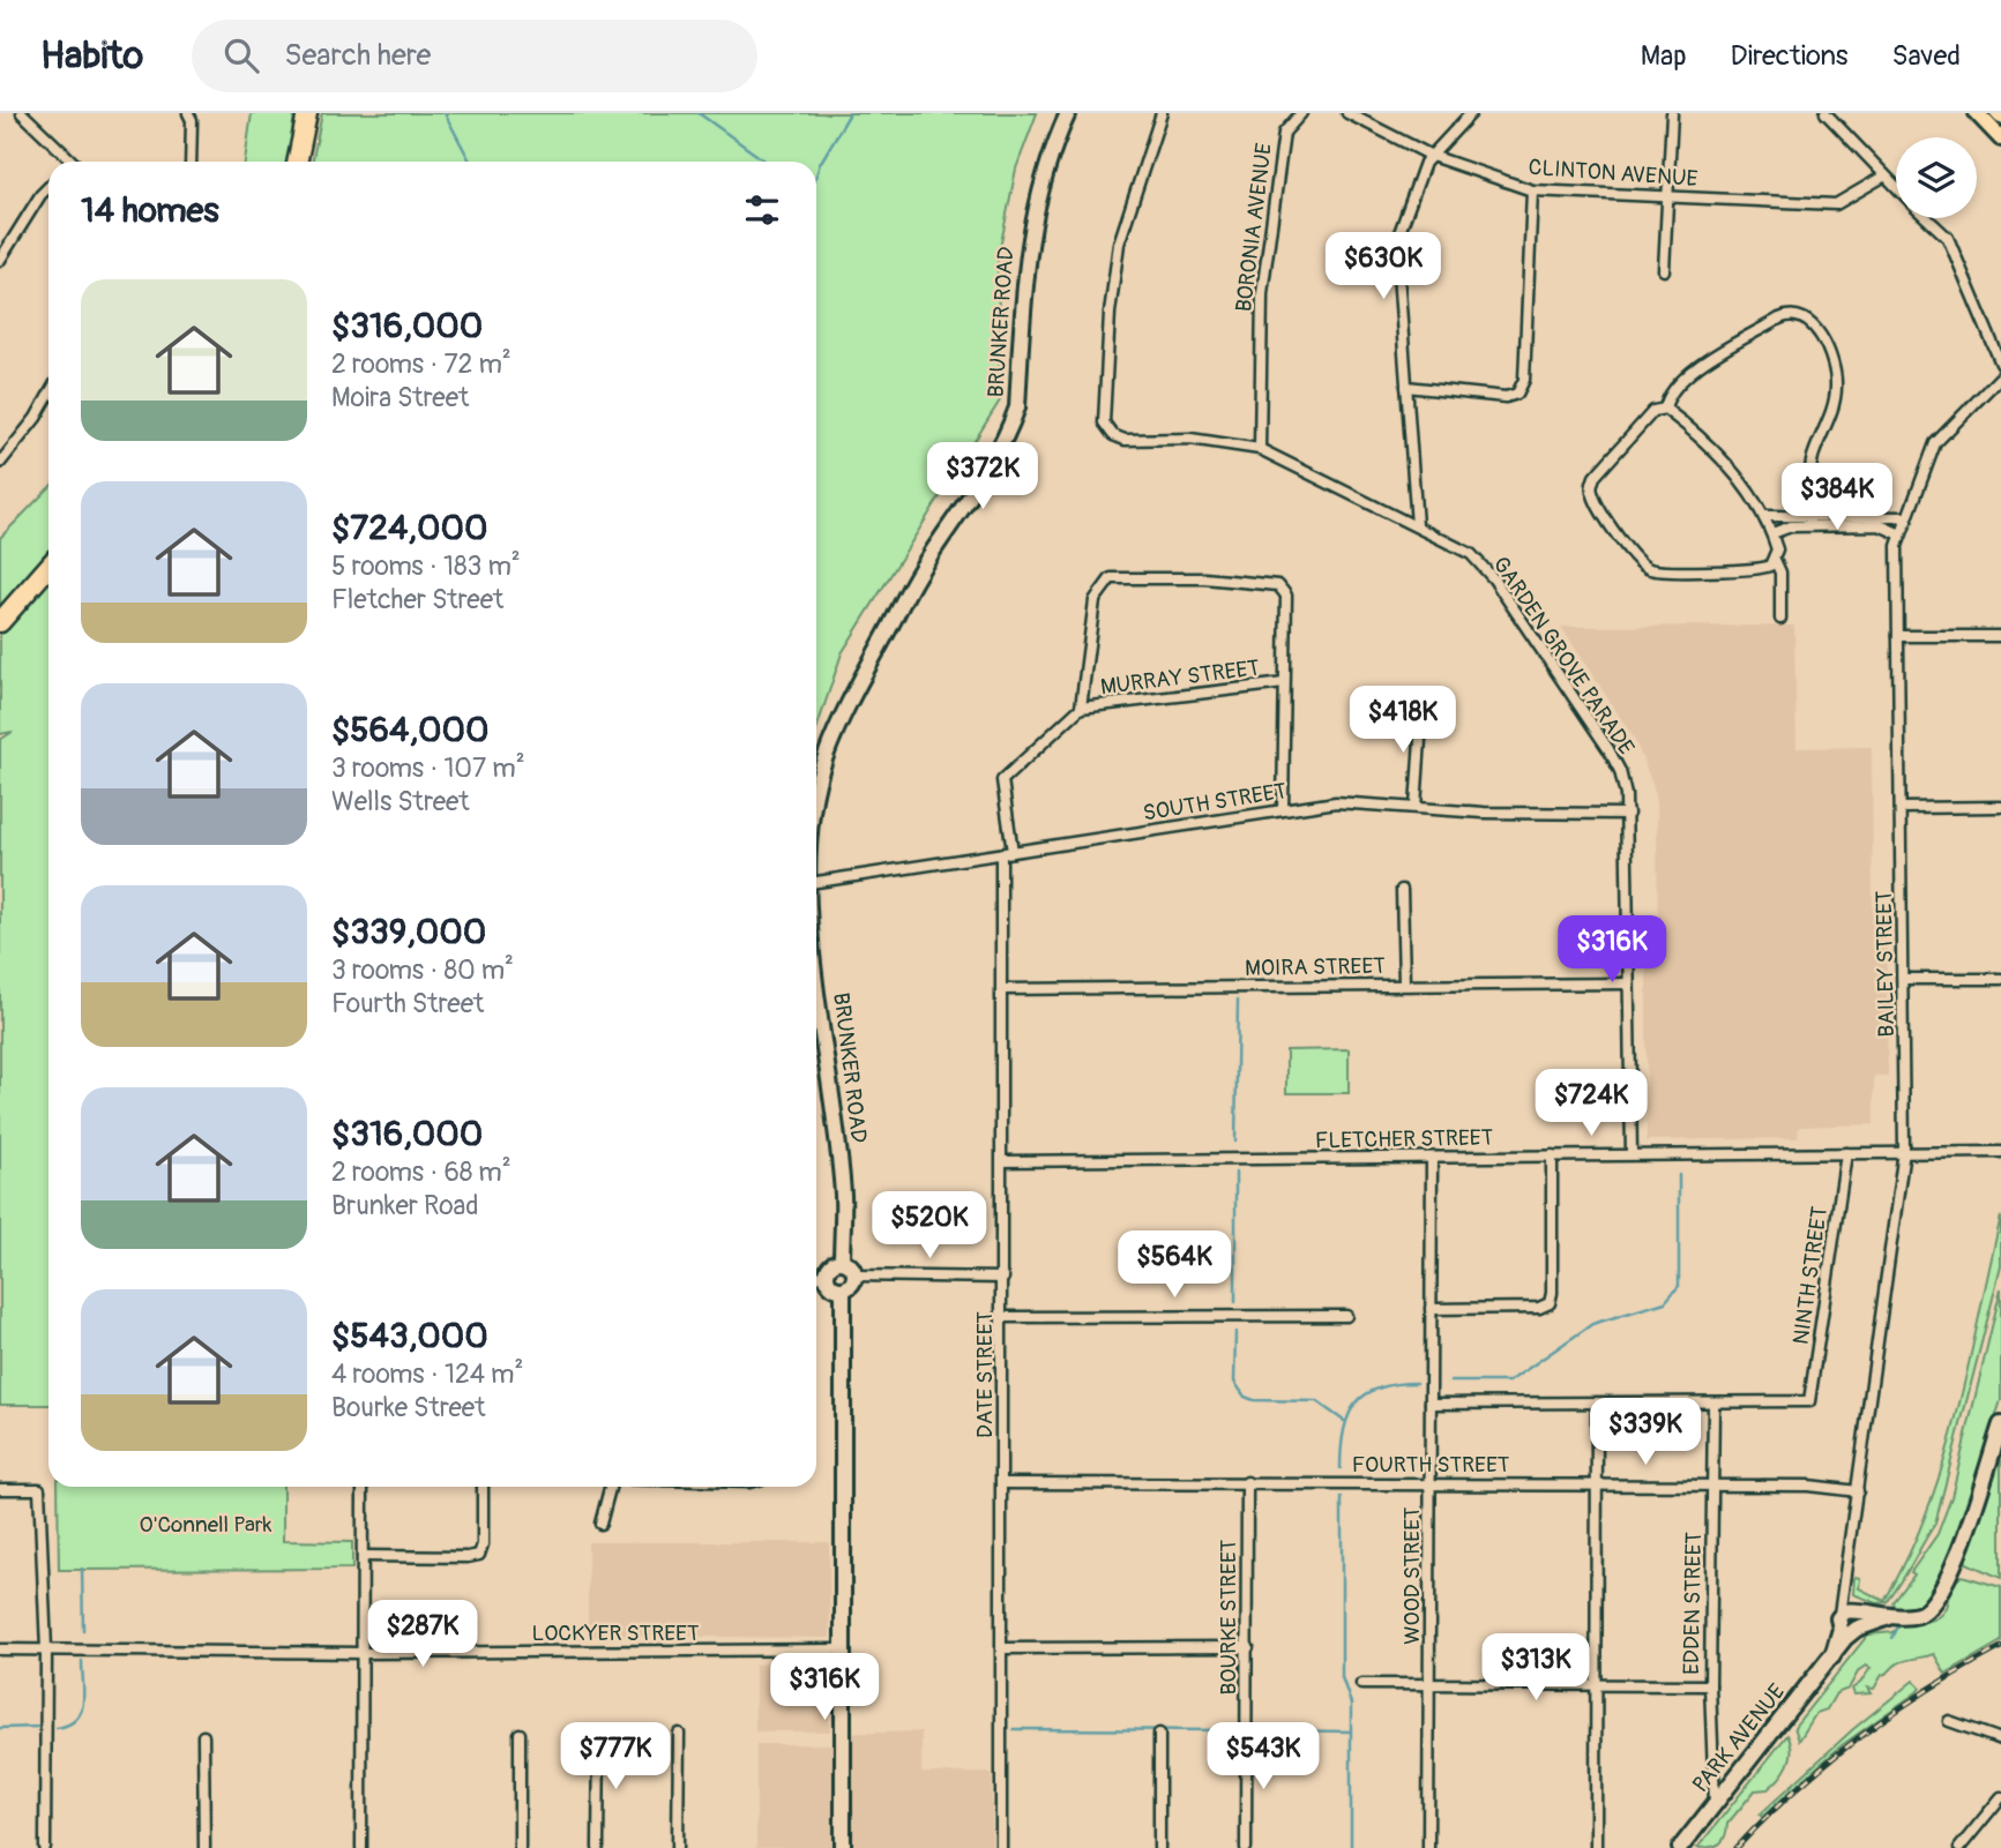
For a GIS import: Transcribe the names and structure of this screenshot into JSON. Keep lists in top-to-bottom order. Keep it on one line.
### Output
{"streets":{"main road":["BRUNKER ROAD","PARK AVENUE"],"street":["CLINTON AVENUE","BORONIA AVENUE","GARDEN GROVE PARADE","MURRAY STREET","SOUTH STREET","BAILEY STREET","MOIRA STREET","FLETCHER STREET","NINTH STREET","DATE STREET","FOURTH STREET","WOOD STREET","EDDEN STREET","BOURKE STREET","LOCKYER STREET"]},"crossings":[["BORONIA AVENUE","GARDEN GROVE PARADE"],["GARDEN GROVE PARADE","SOUTH STREET"],["GARDEN GROVE PARADE","MOIRA STREET"],["GARDEN GROVE PARADE","FLETCHER STREET"],["SOUTH STREET","DATE STREET"],["BAILEY STREET","FLETCHER STREET"],["BAILEY STREET","FOURTH STREET"],["BAILEY STREET","PARK AVENUE"],["MOIRA STREET","DATE STREET"],["FLETCHER STREET","NINTH STREET"],["FLETCHER STREET","DATE STREET"],["FLETCHER STREET","WOOD STREET"],["NINTH STREET","EDDEN STREET"],["DATE STREET","FOURTH STREET"],["FOURTH STREET","WOOD STREET"],["FOURTH STREET","EDDEN STREET"],["FOURTH STREET","BOURKE STREET"],["EDDEN STREET","PARK AVENUE"]],"parks":["O'Connell Park"],"page":{"header":"Habito","search":"Search here","nav":["Map","Directions","Saved"],"heading":"14 homes","price":["$630K","$372K","$384K","$418K","$316K","$724K","$520K","$564K","$339K","$287K","$313K","$316K","$777K","$543K"],"list":[{"name":"$316,000","note":"2 rooms · 72 m² · Moira Street"},{"name":"$724,000","note":"5 rooms · 183 m² · Fletcher Street"},{"name":"$564,000","note":"3 rooms · 107 m² · Wells Street"},{"name":"$339,000","note":"3 rooms · 80 m² · Fourth Street"},{"name":"$316,000","note":"2 rooms · 68 m² · Brunker Road"},{"name":"$543,000","note":"4 rooms · 124 m² · Bourke Street"}]}}
